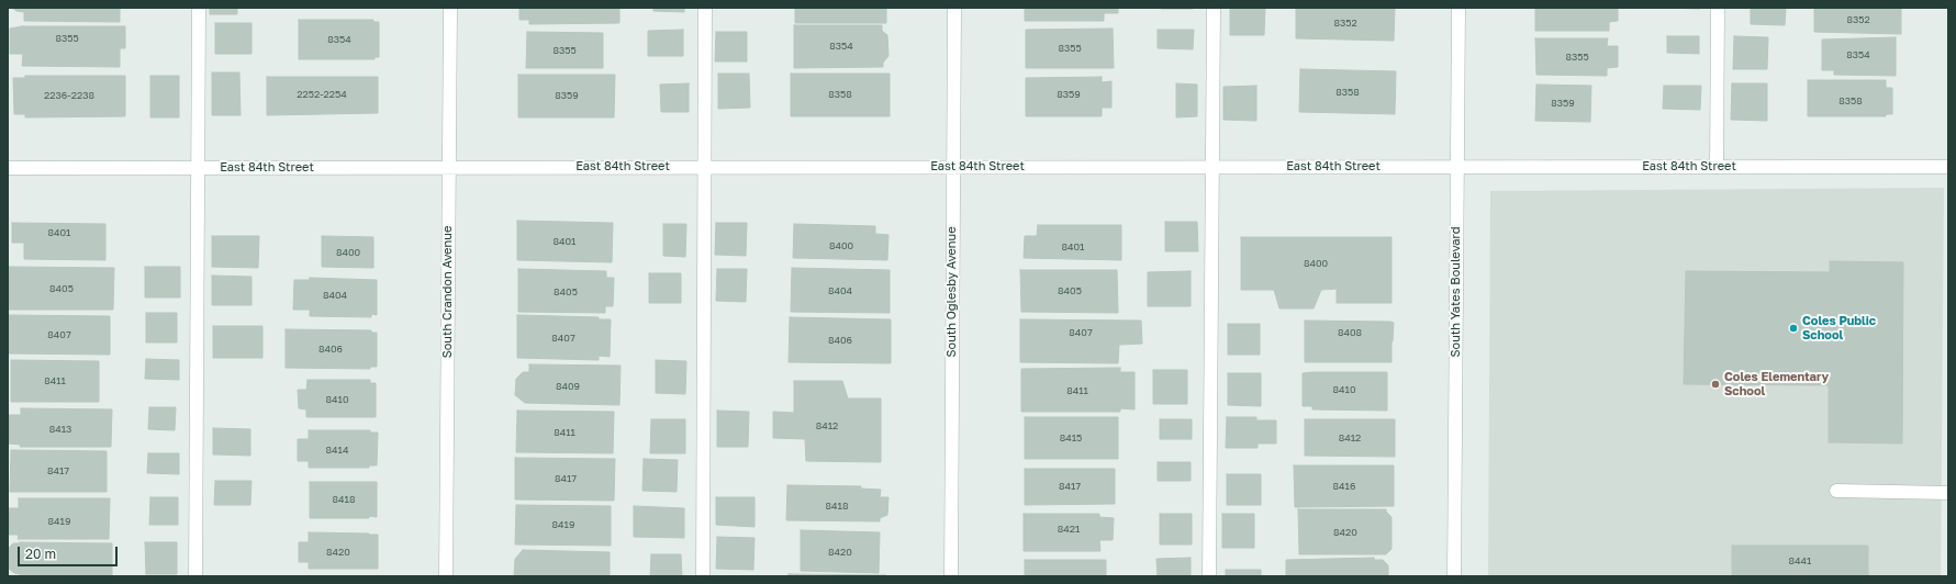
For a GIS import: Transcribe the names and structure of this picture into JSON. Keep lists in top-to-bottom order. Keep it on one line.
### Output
{"streets":{"street":["East 84th Street","South Crandon Avenue","South Oglesby Avenue","South Yates Boulevard"]},"crossings":[["East 84th Street","South Crandon Avenue"],["East 84th Street","South Oglesby Avenue"],["East 84th Street","South Yates Boulevard"]],"places":["Coles Public School","Coles Elementary School"],"house_numbers":["8352","8352","8355","8354","8354","8355","8355","8354","8355","8358","2252-2254","8358","8359","2236-2238","8359","8358","8359","8401","8401","8400","8401","8400","8400","8405","8404","8405","8405","8404","8407","8408","8407","8407","8406","8406","8411","8409","8410","8411","8410","8412","8413","8411","8415","8412","8414","8417","8417","8417","8416","8418","8418","8419","8419","8421","8420","8420","8420","8441"],"scale_bar":"20 m"}
